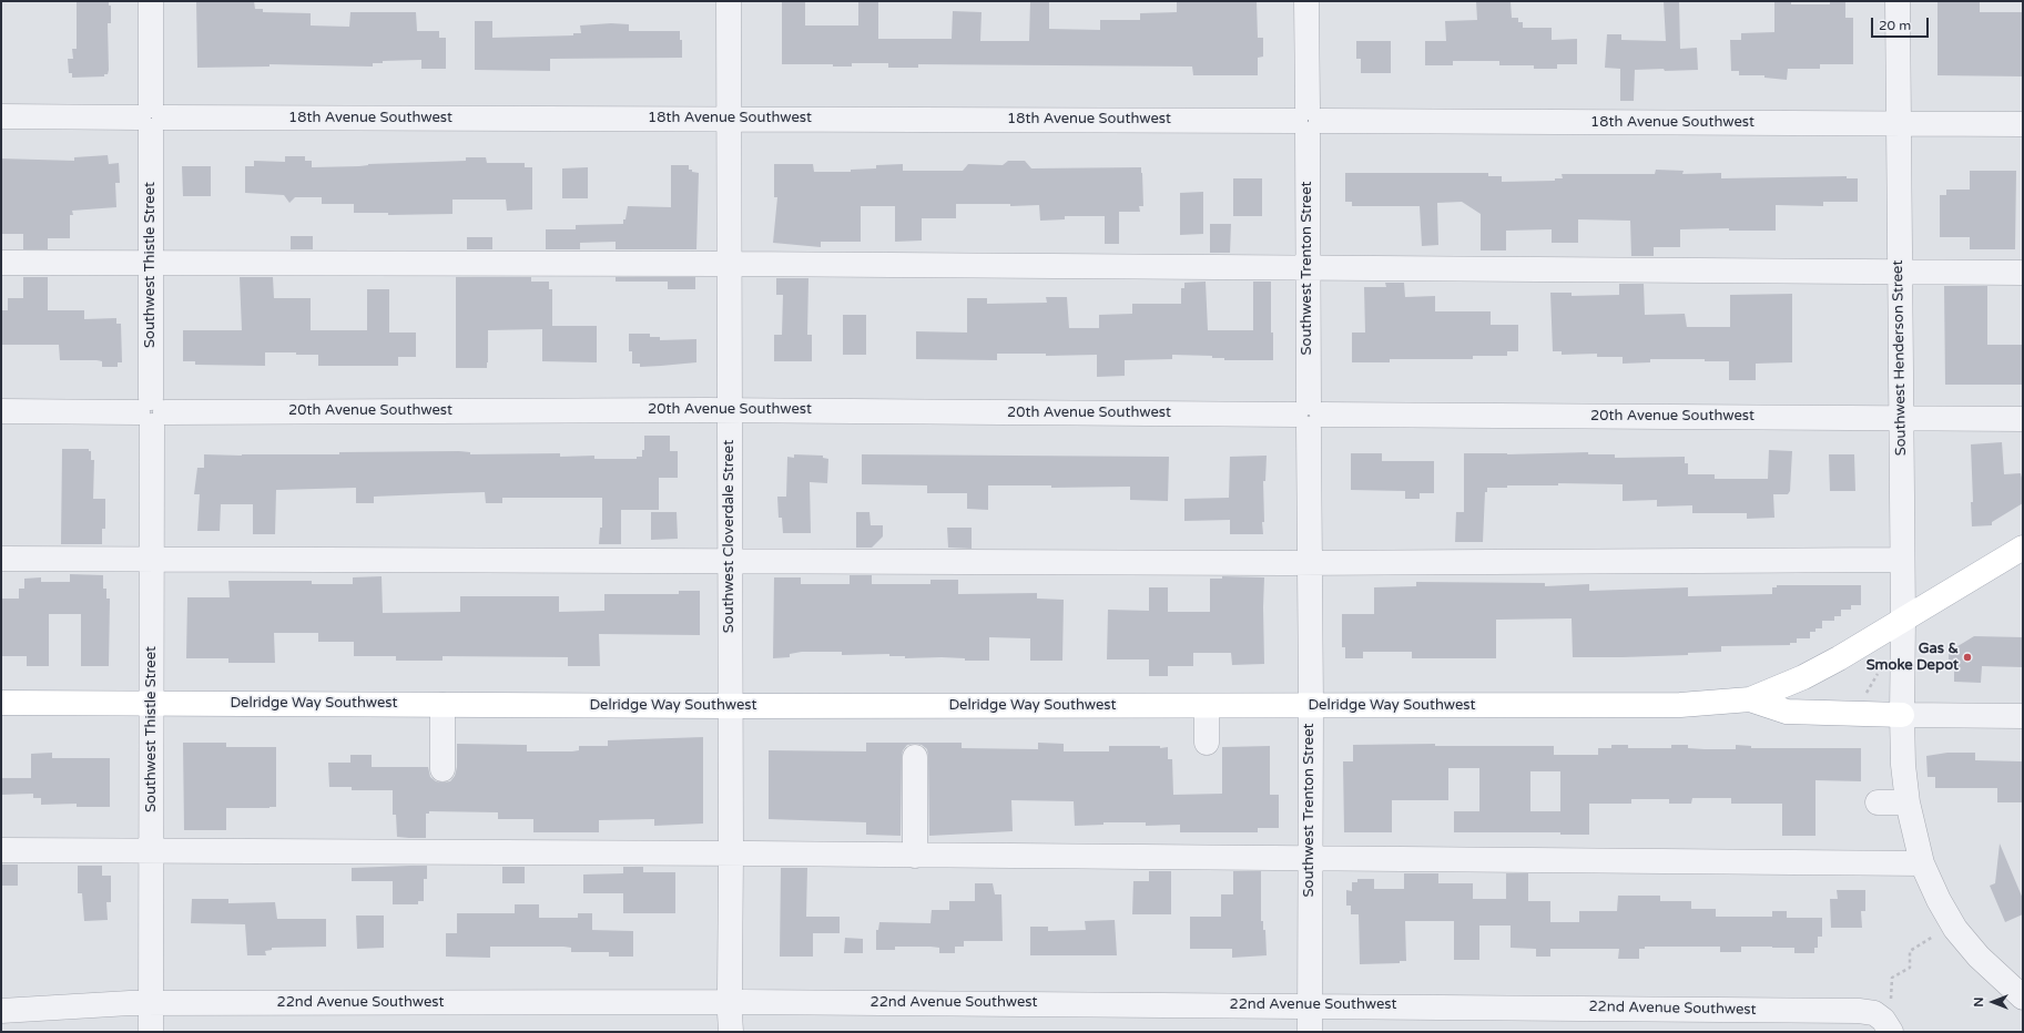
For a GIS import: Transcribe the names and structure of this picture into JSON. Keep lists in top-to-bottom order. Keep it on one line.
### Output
{"streets":{"main road":["Delridge Way Southwest"],"street":["18th Avenue Southwest","Southwest Thistle Street","Southwest Trenton Street","Southwest Henderson Street","20th Avenue Southwest","Southwest Cloverdale Street","22nd Avenue Southwest"]},"crossings":[["18th Avenue Southwest","Southwest Thistle Street"],["18th Avenue Southwest","Southwest Trenton Street"],["18th Avenue Southwest","Southwest Henderson Street"],["18th Avenue Southwest","Southwest Cloverdale Street"],["Southwest Thistle Street","20th Avenue Southwest"],["Southwest Thistle Street","Delridge Way Southwest"],["Southwest Thistle Street","22nd Avenue Southwest"],["Southwest Trenton Street","20th Avenue Southwest"],["Southwest Trenton Street","Delridge Way Southwest"],["Southwest Trenton Street","22nd Avenue Southwest"],["Southwest Henderson Street","20th Avenue Southwest"],["Southwest Henderson Street","Delridge Way Southwest"],["20th Avenue Southwest","Southwest Cloverdale Street"],["Southwest Cloverdale Street","Delridge Way Southwest"],["Southwest Cloverdale Street","22nd Avenue Southwest"]],"places":["Gas & Smoke Depot"],"scale_bar":"20 m","north":"left"}
